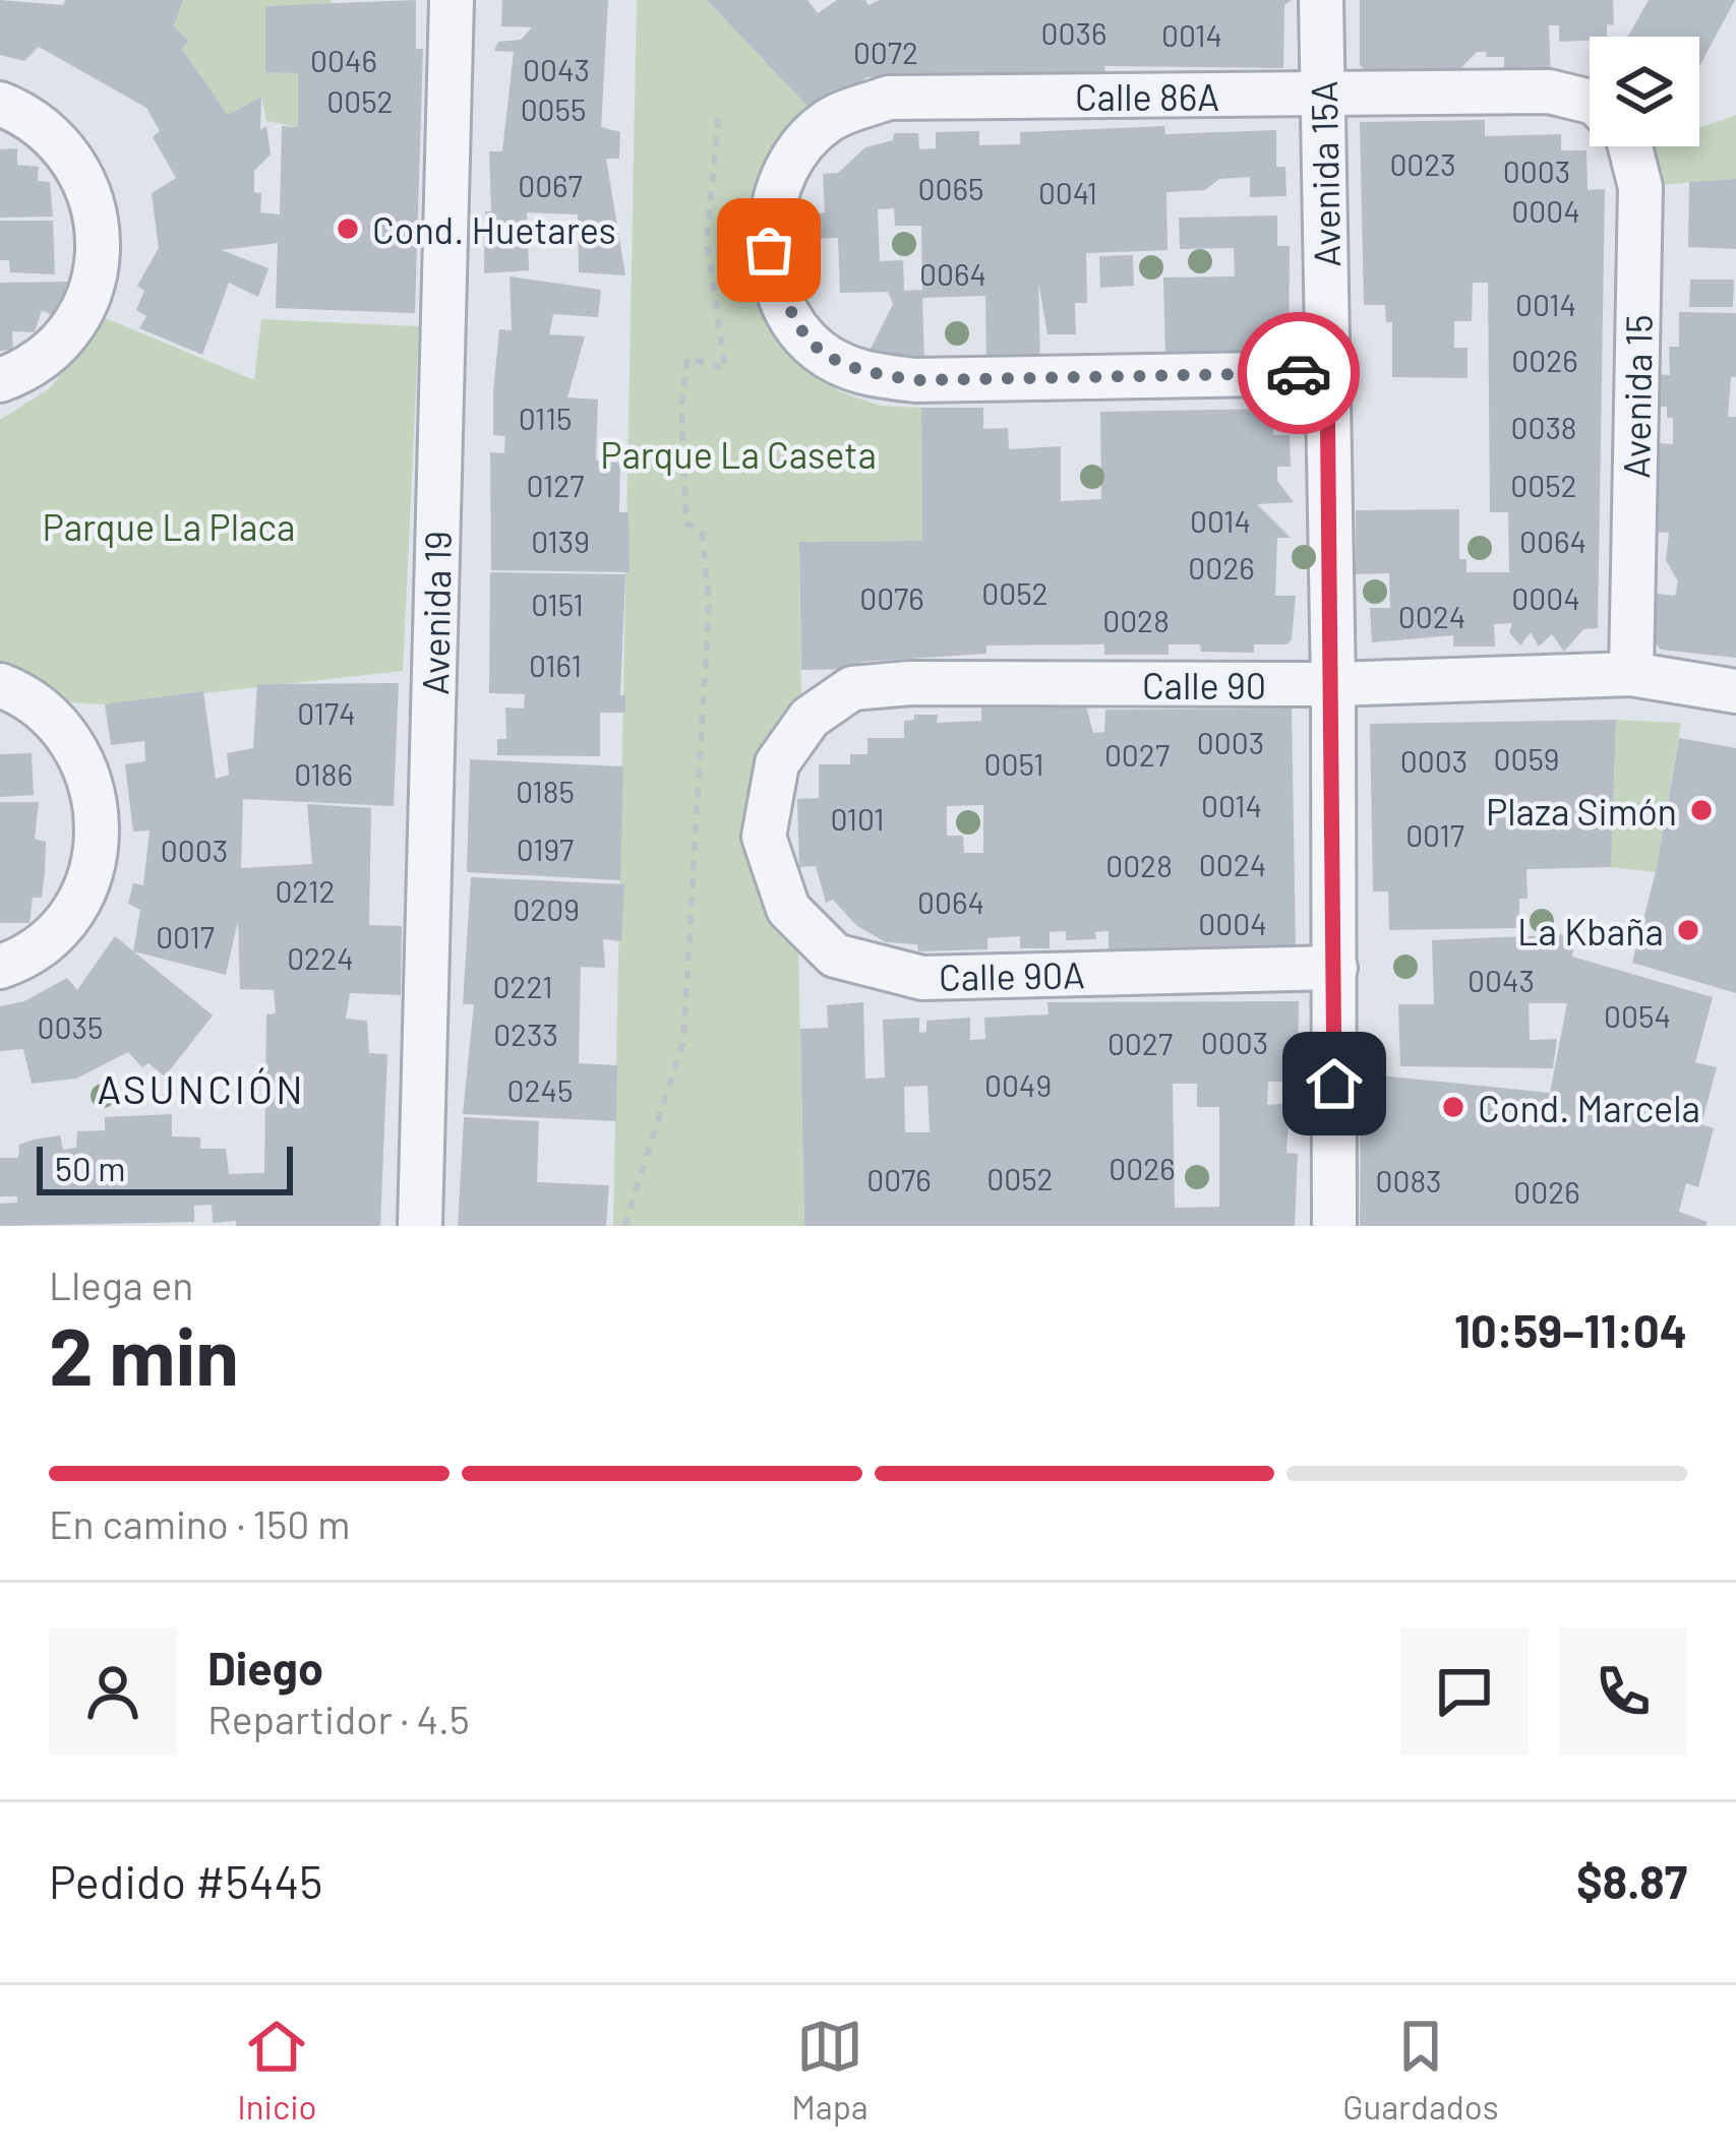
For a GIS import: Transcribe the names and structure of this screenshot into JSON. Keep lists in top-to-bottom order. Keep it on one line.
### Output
{"streets":{"street":["Calle 86A","Avenida 15A","Avenida 15","Avenida 19","Calle 90","Calle 90A"]},"crossings":[["Calle 86A","Avenida 15A"],["Avenida 15A","Calle 90"],["Avenida 15A","Calle 90A"],["Avenida 15","Calle 90"],["Calle 90","Calle 90A"]],"districts":["ASUNCIÓN"],"parks":["Parque La Caseta","Parque La Placa"],"places":["Cond. Huetares","Plaza Simón","La Kbaña","Cond. Marcela"],"house_numbers":["0036","0014","0072","0046","0043","0052","0055","0023","0003","0067","0065","0041","0004","0064","0014","0026","0115","0038","0127","0052","0014","0139","0064","0026","0052","0076","0004","0151","0024","0028","0161","0174","0003","0027","0059","0003","0051","0186","0185","0014","0101","0017","0197","0003","0024","0028","0212","0064","0209","0004","0017","0224","0043","0221","0054","0035","0233","0003","0027","0049","0245","0026","0052","0076","0083","0026"],"scale_bar":"50 m","page":{"scale":"50 m","heading":["2 min","Llega en","10:59–11:04"],"panel":["Diego","Repartidor · 4.5","Pedido #5445","$8.87"],"bar":"En camino · 150 m","tabs":["Inicio","Mapa","Guardados"]}}
